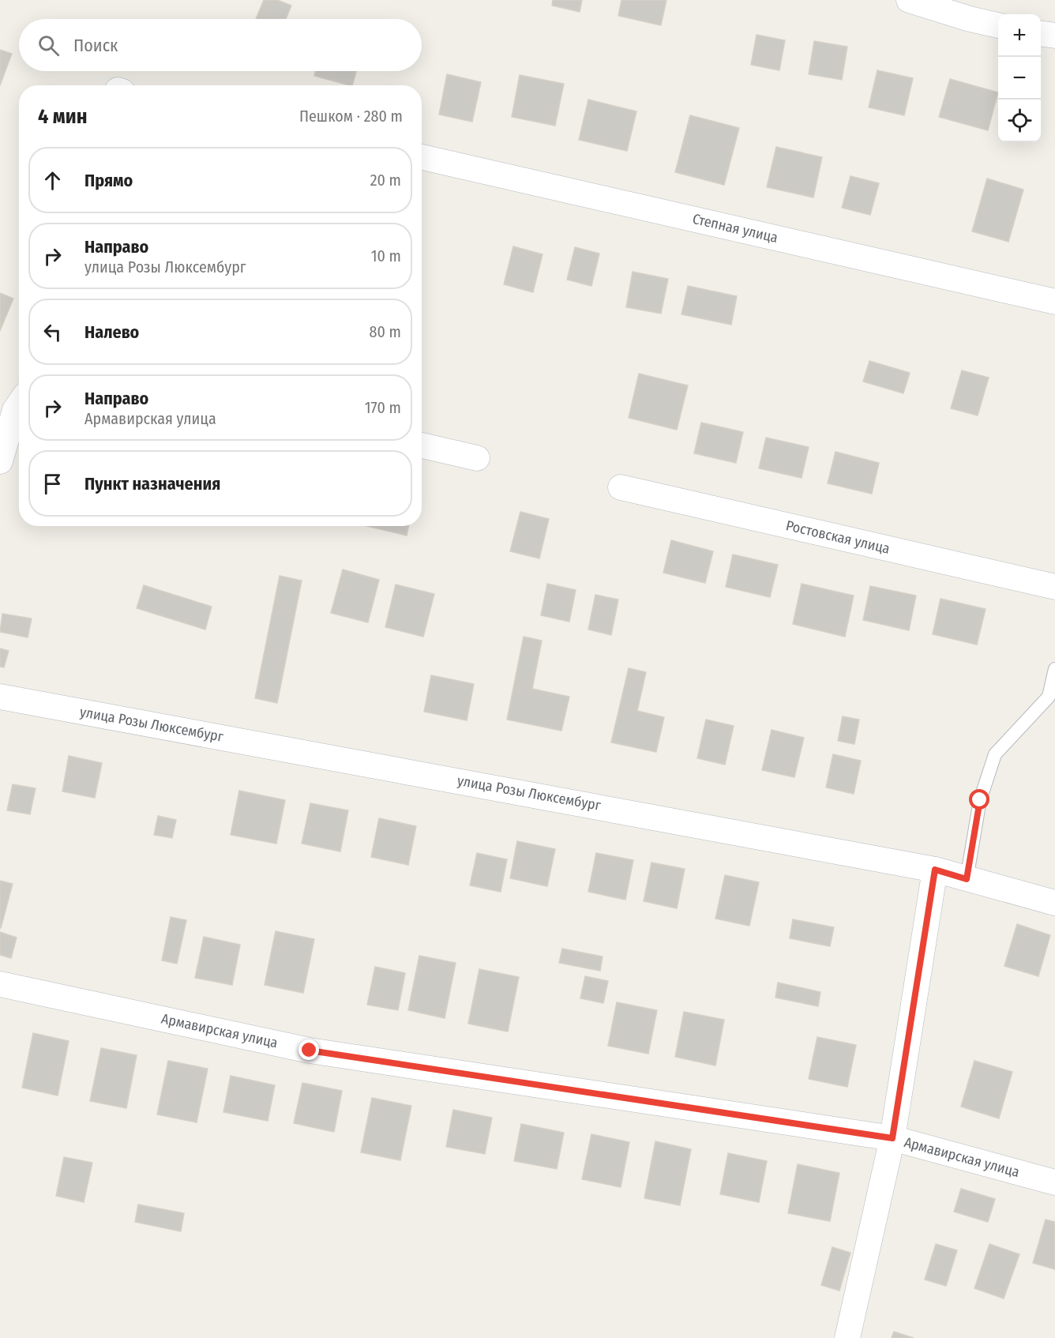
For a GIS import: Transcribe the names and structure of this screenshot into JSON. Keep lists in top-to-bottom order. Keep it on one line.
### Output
{"streets":{"street":["Степная улица","Ростовская улица","улица Розы Люксембург","Армавирская улица"]},"page":{"map_buttons":["+","−"],"search":"Поиск","heading":["4 мин","Пешком · 280 m"],"list":[["Прямо","20 m"],["Направо","улица Розы Люксембург","10 m"],["Налево","80 m"],["Направо","Армавирская улица","170 m"],"Пункт назначения"]}}
